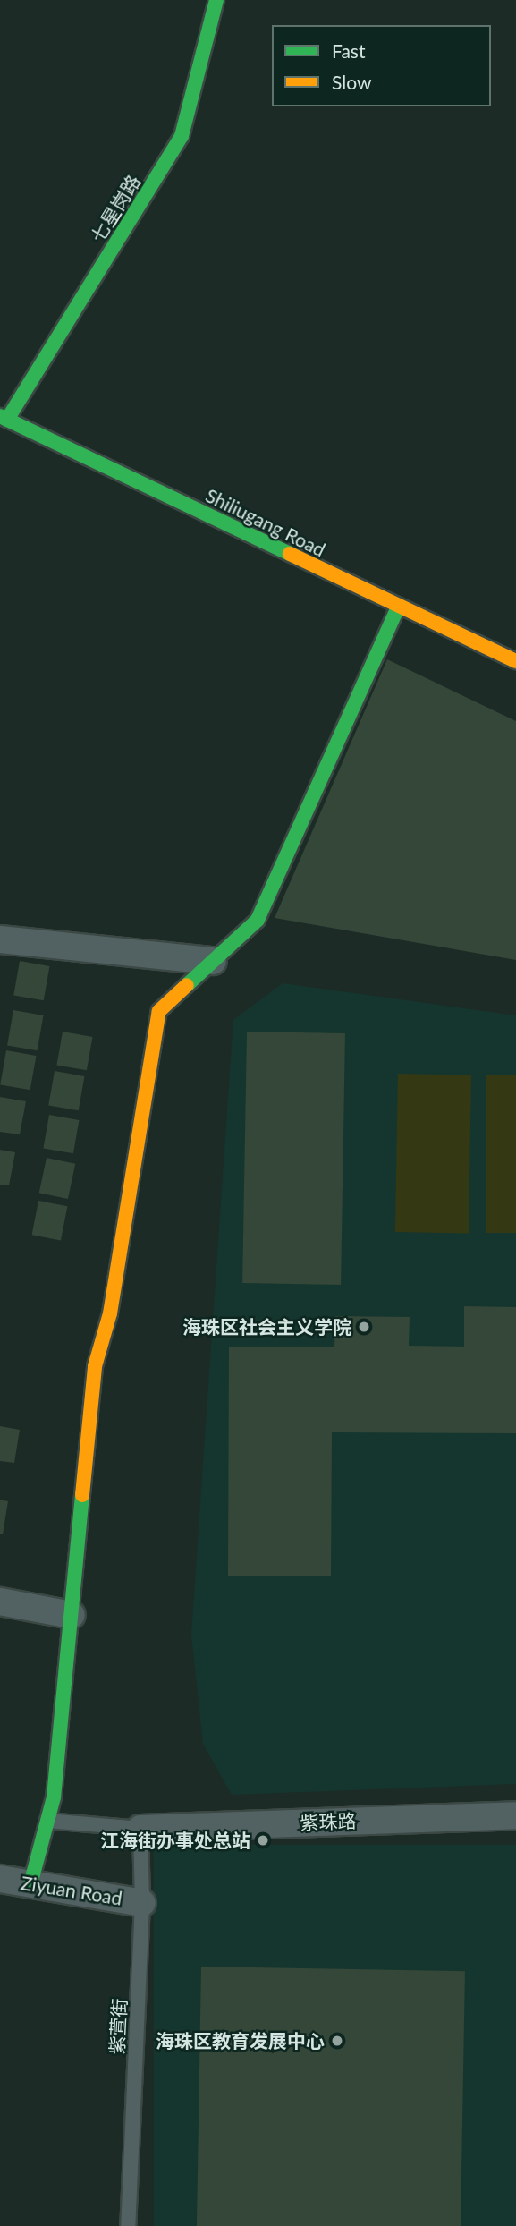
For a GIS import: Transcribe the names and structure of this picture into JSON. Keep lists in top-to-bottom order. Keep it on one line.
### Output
{"streets":{"street":["七星岗路","Shiliugang Road","紫珠路","Ziyuan Road"],"lane":["紫萱街"]},"crossings":[["七星岗路","Shiliugang Road"],["紫珠路","紫萱街"],["Ziyuan Road","紫萱街"]],"places":["海珠区社会主义学院","江海街办事处总站","海珠区教育发展中心"],"legend":["Fast","Slow"]}
